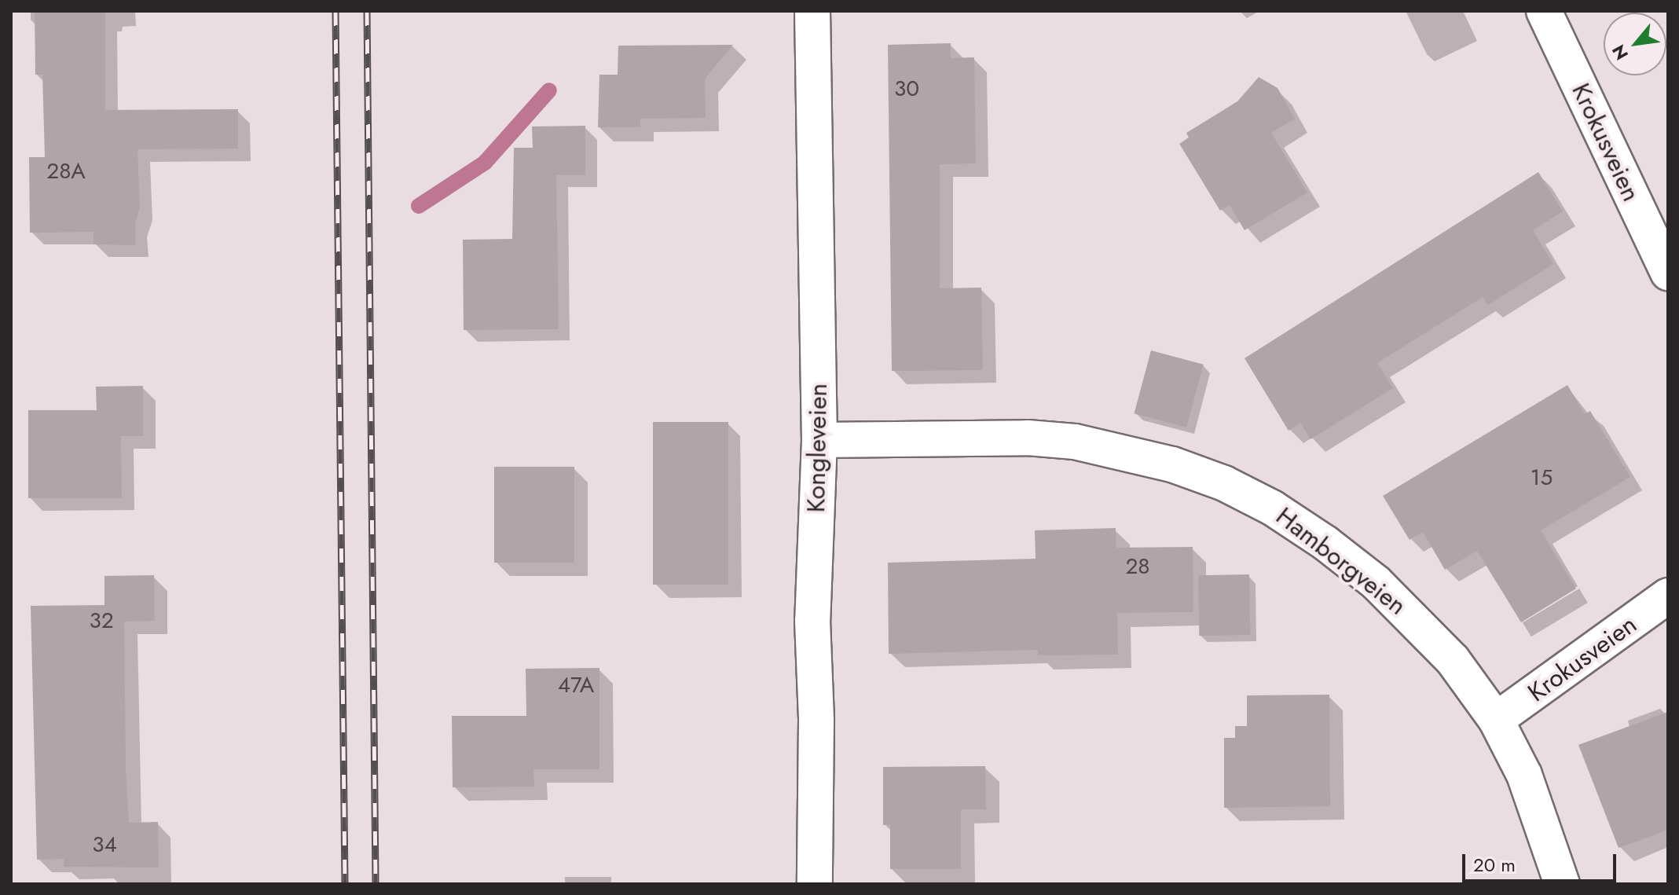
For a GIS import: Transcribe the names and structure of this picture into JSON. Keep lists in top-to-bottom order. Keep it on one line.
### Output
{"streets":{"street":["Krokusveien","Kongleveien","Hamborgveien"]},"crossings":[["Krokusveien","Hamborgveien"],["Kongleveien","Hamborgveien"]],"house_numbers":["30","28A","15","28","32","47A","34"],"scale_bar":"20 m","north":"bottom left"}
